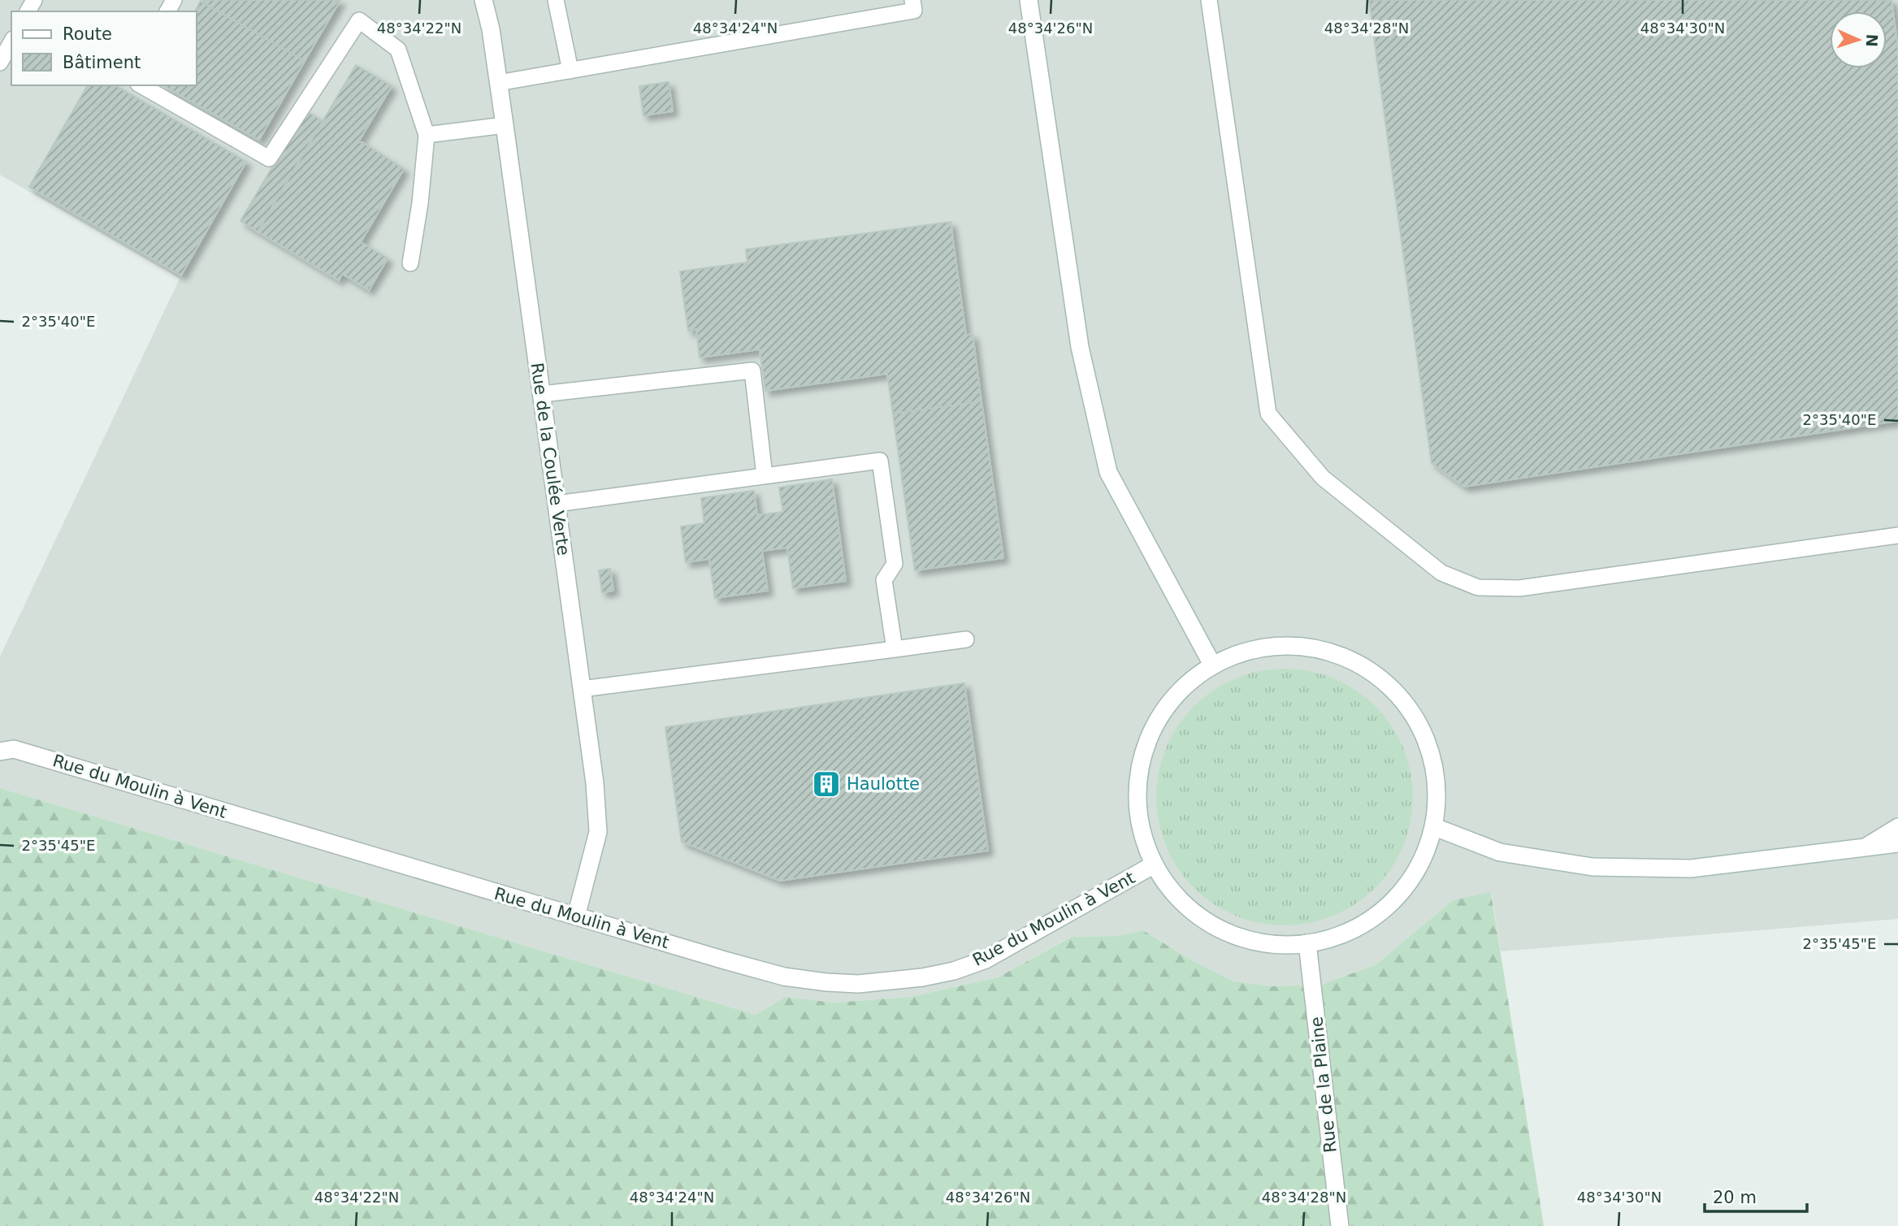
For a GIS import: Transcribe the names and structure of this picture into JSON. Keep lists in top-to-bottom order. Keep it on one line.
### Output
{"streets":{"street":["Rue de la Coulée Verte","Rue du Moulin à Vent","Rue de la Plaine"]},"crossings":[["Rue de la Coulée Verte","Rue du Moulin à Vent"]],"places":{"building":["Haulotte"]},"legend":["Route","Bâtiment"],"scale_bar":"20 m","north":"right","coordinates":["48°34'22\"N","48°34'24\"N","48°34'26\"N","48°34'28\"N","48°34'30\"N","2°35'40\"E","2°35'45\"E"]}
